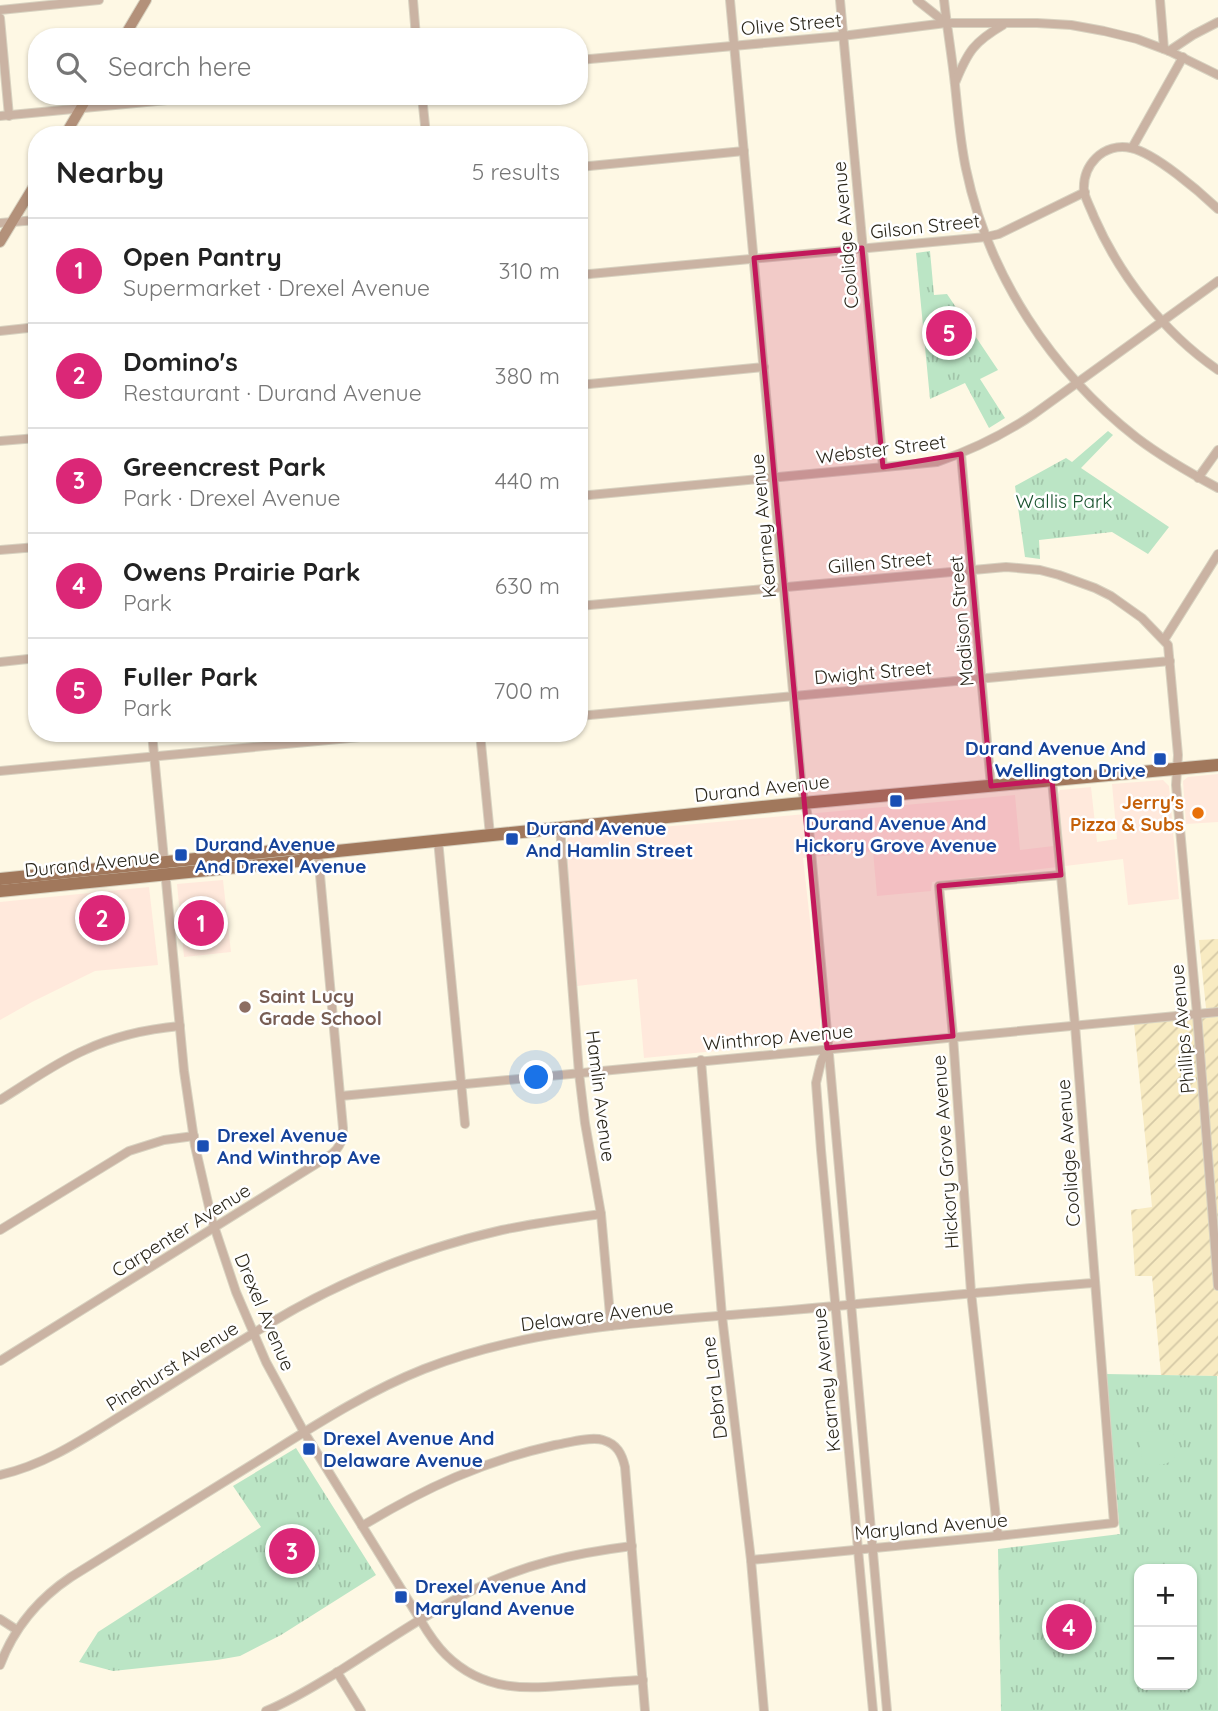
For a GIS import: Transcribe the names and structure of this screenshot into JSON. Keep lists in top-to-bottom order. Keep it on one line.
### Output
{"streets":{"main road":["Durand Avenue"],"street":["Olive Street","Gilson Street","Coolidge Avenue","Webster Street","Kearney Avenue","Gillen Street","Madison Street","Dwight Street","Phillips Avenue","Winthrop Avenue","Hamlin Avenue","Hickory Grove Avenue","Carpenter Avenue","Drexel Avenue","Delaware Avenue","Pinehurst Avenue","Debra Lane","Maryland Avenue"]},"crossings":[["Olive Street","Coolidge Avenue"],["Olive Street","Kearney Avenue"],["Gilson Street","Coolidge Avenue"],["Gilson Street","Kearney Avenue"],["Coolidge Avenue","Webster Street"],["Coolidge Avenue","Durand Avenue"],["Coolidge Avenue","Winthrop Avenue"],["Coolidge Avenue","Hickory Grove Avenue"],["Coolidge Avenue","Delaware Avenue"],["Coolidge Avenue","Maryland Avenue"],["Webster Street","Kearney Avenue"],["Webster Street","Madison Street"],["Kearney Avenue","Gillen Street"],["Kearney Avenue","Dwight Street"],["Kearney Avenue","Durand Avenue"],["Kearney Avenue","Winthrop Avenue"],["Kearney Avenue","Delaware Avenue"],["Kearney Avenue","Maryland Avenue"],["Gillen Street","Madison Street"],["Gillen Street","Phillips Avenue"],["Madison Street","Dwight Street"],["Madison Street","Durand Avenue"],["Dwight Street","Phillips Avenue"],["Durand Avenue","Phillips Avenue"],["Durand Avenue","Hamlin Avenue"],["Durand Avenue","Carpenter Avenue"],["Durand Avenue","Drexel Avenue"],["Phillips Avenue","Winthrop Avenue"],["Winthrop Avenue","Hamlin Avenue"],["Winthrop Avenue","Hickory Grove Avenue"],["Winthrop Avenue","Carpenter Avenue"],["Winthrop Avenue","Debra Lane"],["Hamlin Avenue","Delaware Avenue"],["Hamlin Avenue","Pinehurst Avenue"],["Hickory Grove Avenue","Delaware Avenue"],["Hickory Grove Avenue","Maryland Avenue"],["Carpenter Avenue","Drexel Avenue"],["Drexel Avenue","Delaware Avenue"],["Drexel Avenue","Pinehurst Avenue"],["Delaware Avenue","Debra Lane"],["Debra Lane","Maryland Avenue"]],"parks":["Wallis Park"],"places":{"transit":["Durand Avenue And Wellington Drive","Durand Avenue And Hickory Grove Avenue","Durand Avenue And Hamlin Street","Durand Avenue And Drexel Avenue","Drexel Avenue And Winthrop Ave","Drexel Avenue And Delaware Avenue","Drexel Avenue And Maryland Avenue"],"other":["Jerry's Pizza & Subs","Saint Lucy Grade School"]},"page":{"search":"Search here","heading":["Nearby","5 results"],"list":[{"mark":"1","name":"Open Pantry","note":"Supermarket · Drexel Avenue","value":"310 m"},{"mark":"2","name":"Domino's","note":"Restaurant · Durand Avenue","value":"380 m"},{"mark":"3","name":"Greencrest Park","note":"Park · Drexel Avenue","value":"440 m"},{"mark":"4","name":"Owens Prairie Park","note":"Park","value":"630 m"},{"mark":"5","name":"Fuller Park","note":"Park","value":"700 m"}],"pins":["5","2","1","3","4"],"map_buttons":["+","−"]}}
